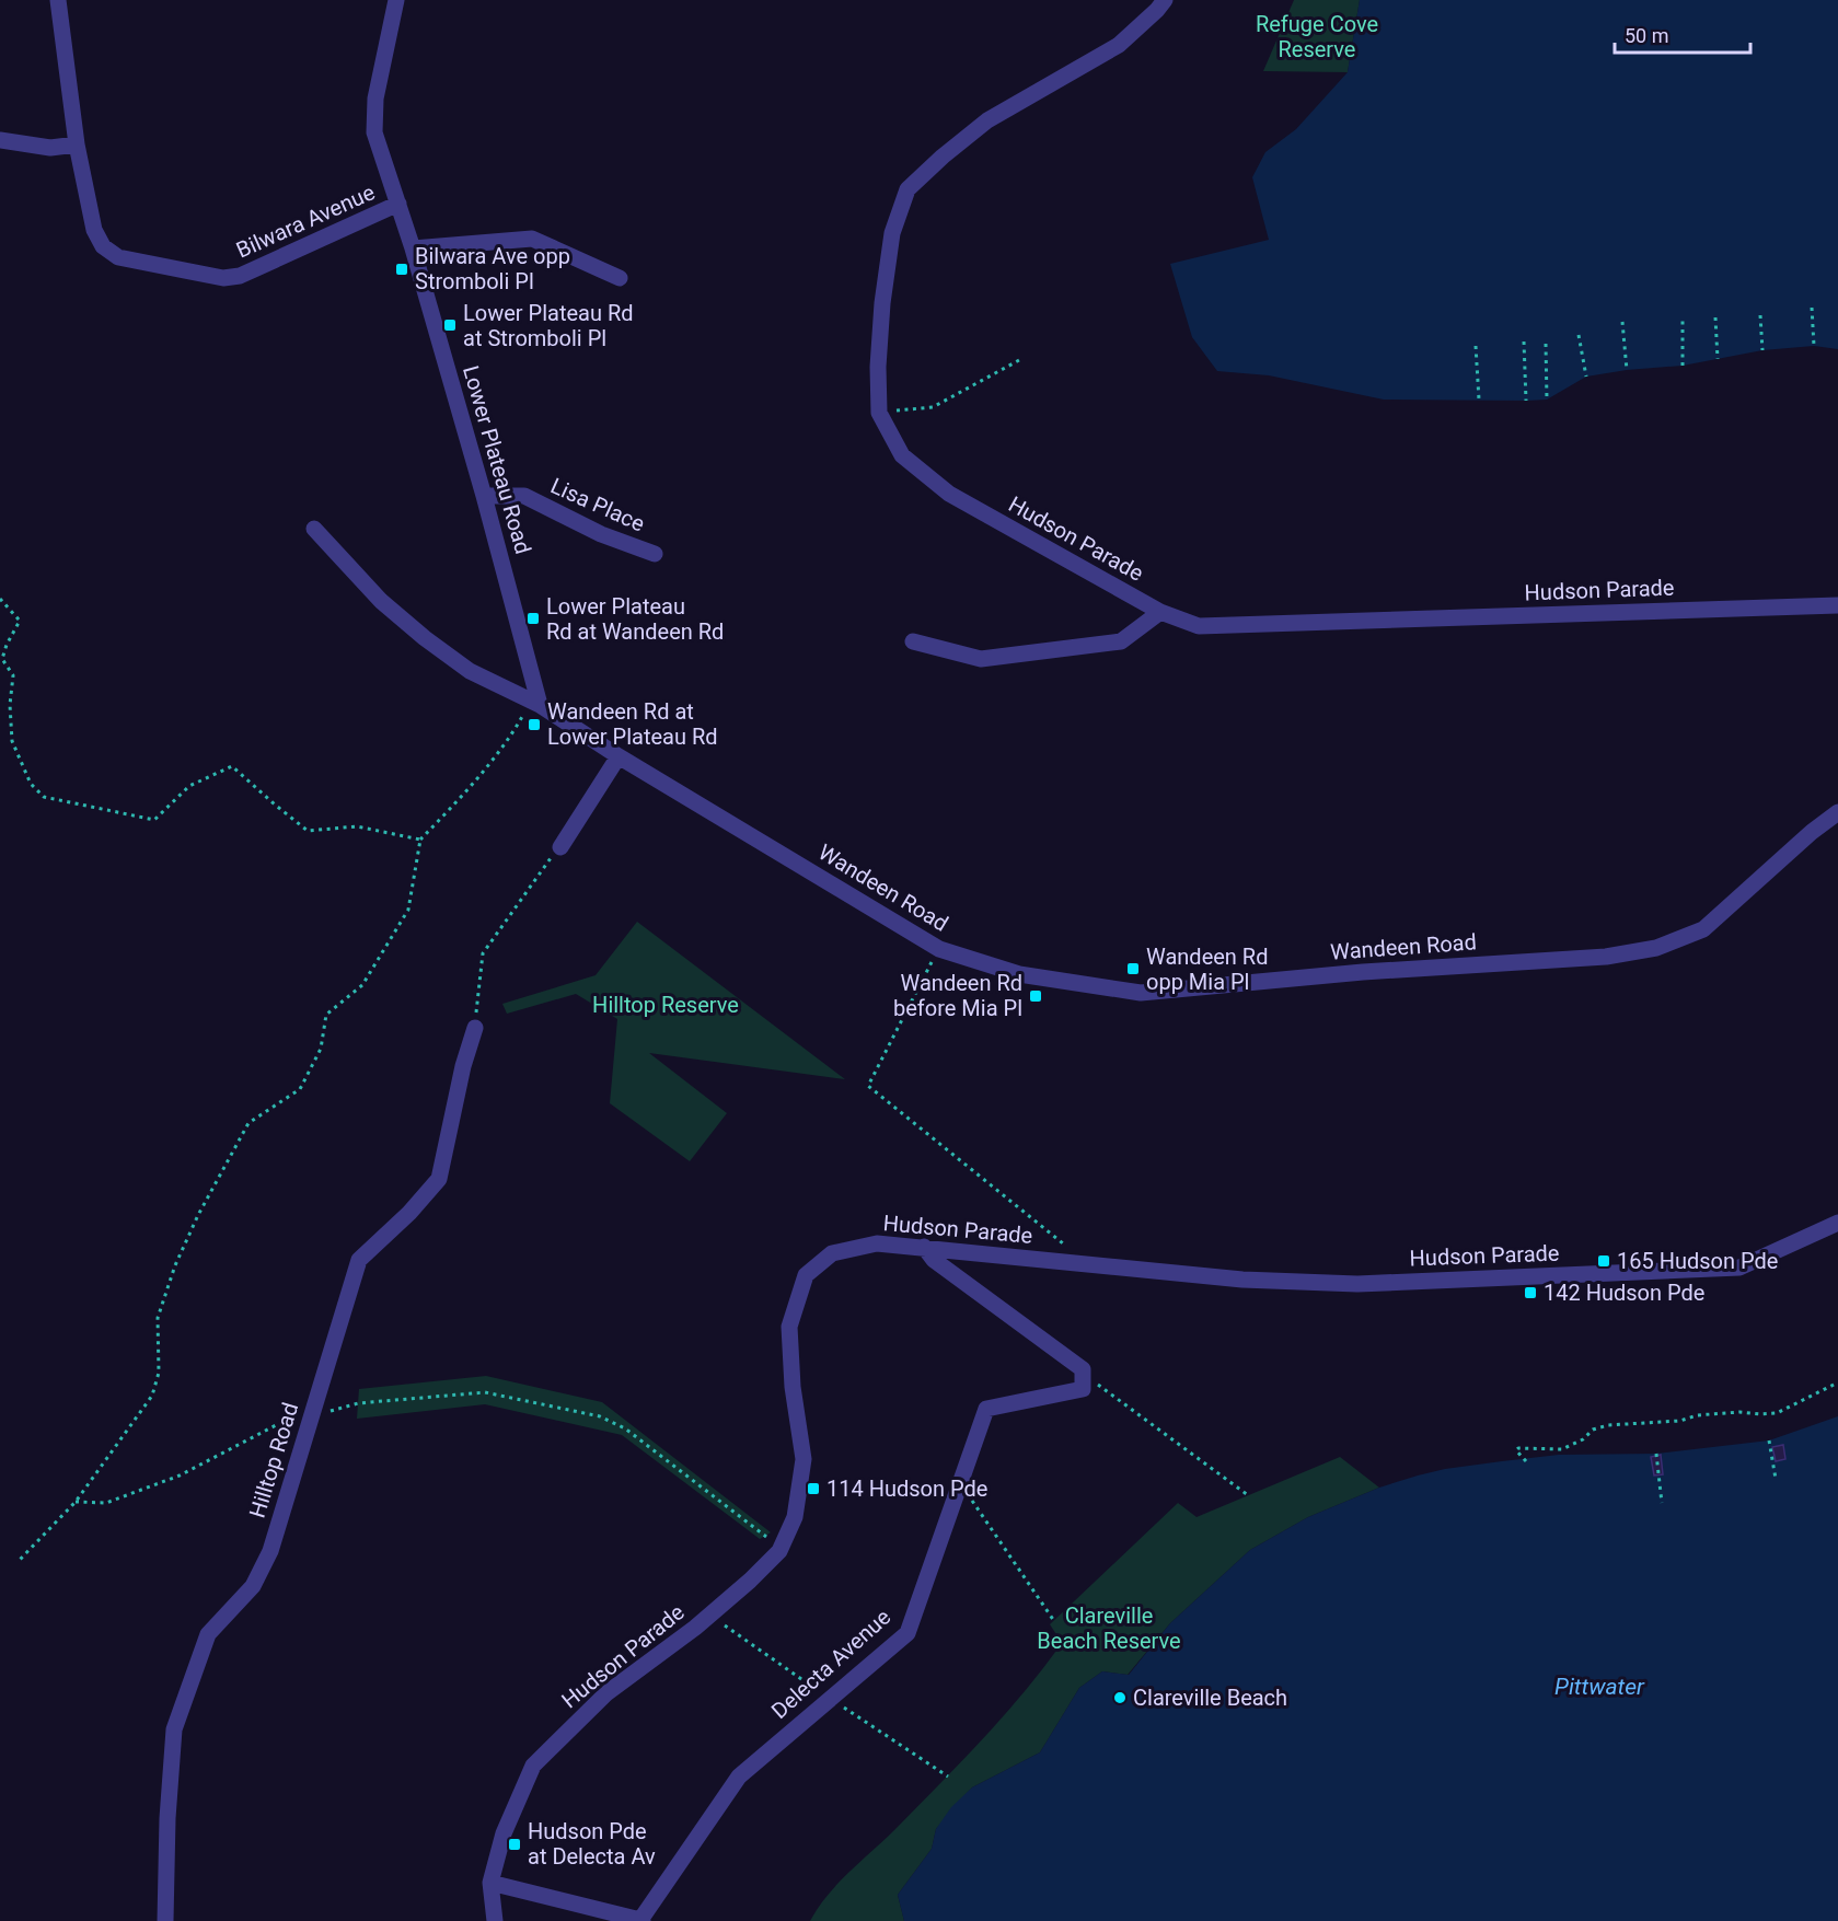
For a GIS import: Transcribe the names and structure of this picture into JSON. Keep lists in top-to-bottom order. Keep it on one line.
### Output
{"streets":{"street":["Bilwara Avenue","Lower Plateau Road","Lisa Place","Hudson Parade","Wandeen Road","Hilltop Road","Delecta Avenue"]},"crossings":[["Bilwara Avenue","Lower Plateau Road"],["Lower Plateau Road","Lisa Place"],["Lower Plateau Road","Wandeen Road"],["Hudson Parade","Delecta Avenue"]],"water":["Pittwater"],"parks":["Refuge Cove Reserve","Hilltop Reserve","Clareville Beach Reserve"],"places":{"transit":["Bilwara Ave opp Stromboli Pl","Lower Plateau Rd at Stromboli Pl","Lower Plateau Rd at Wandeen Rd","Wandeen Rd at Lower Plateau Rd","Wandeen Rd opp Mia Pl","Wandeen Rd before Mia Pl","165 Hudson Pde","142 Hudson Pde","114 Hudson Pde","Hudson Pde at Delecta Av"],"other":["Clareville Beach"]},"scale_bar":"50 m"}
